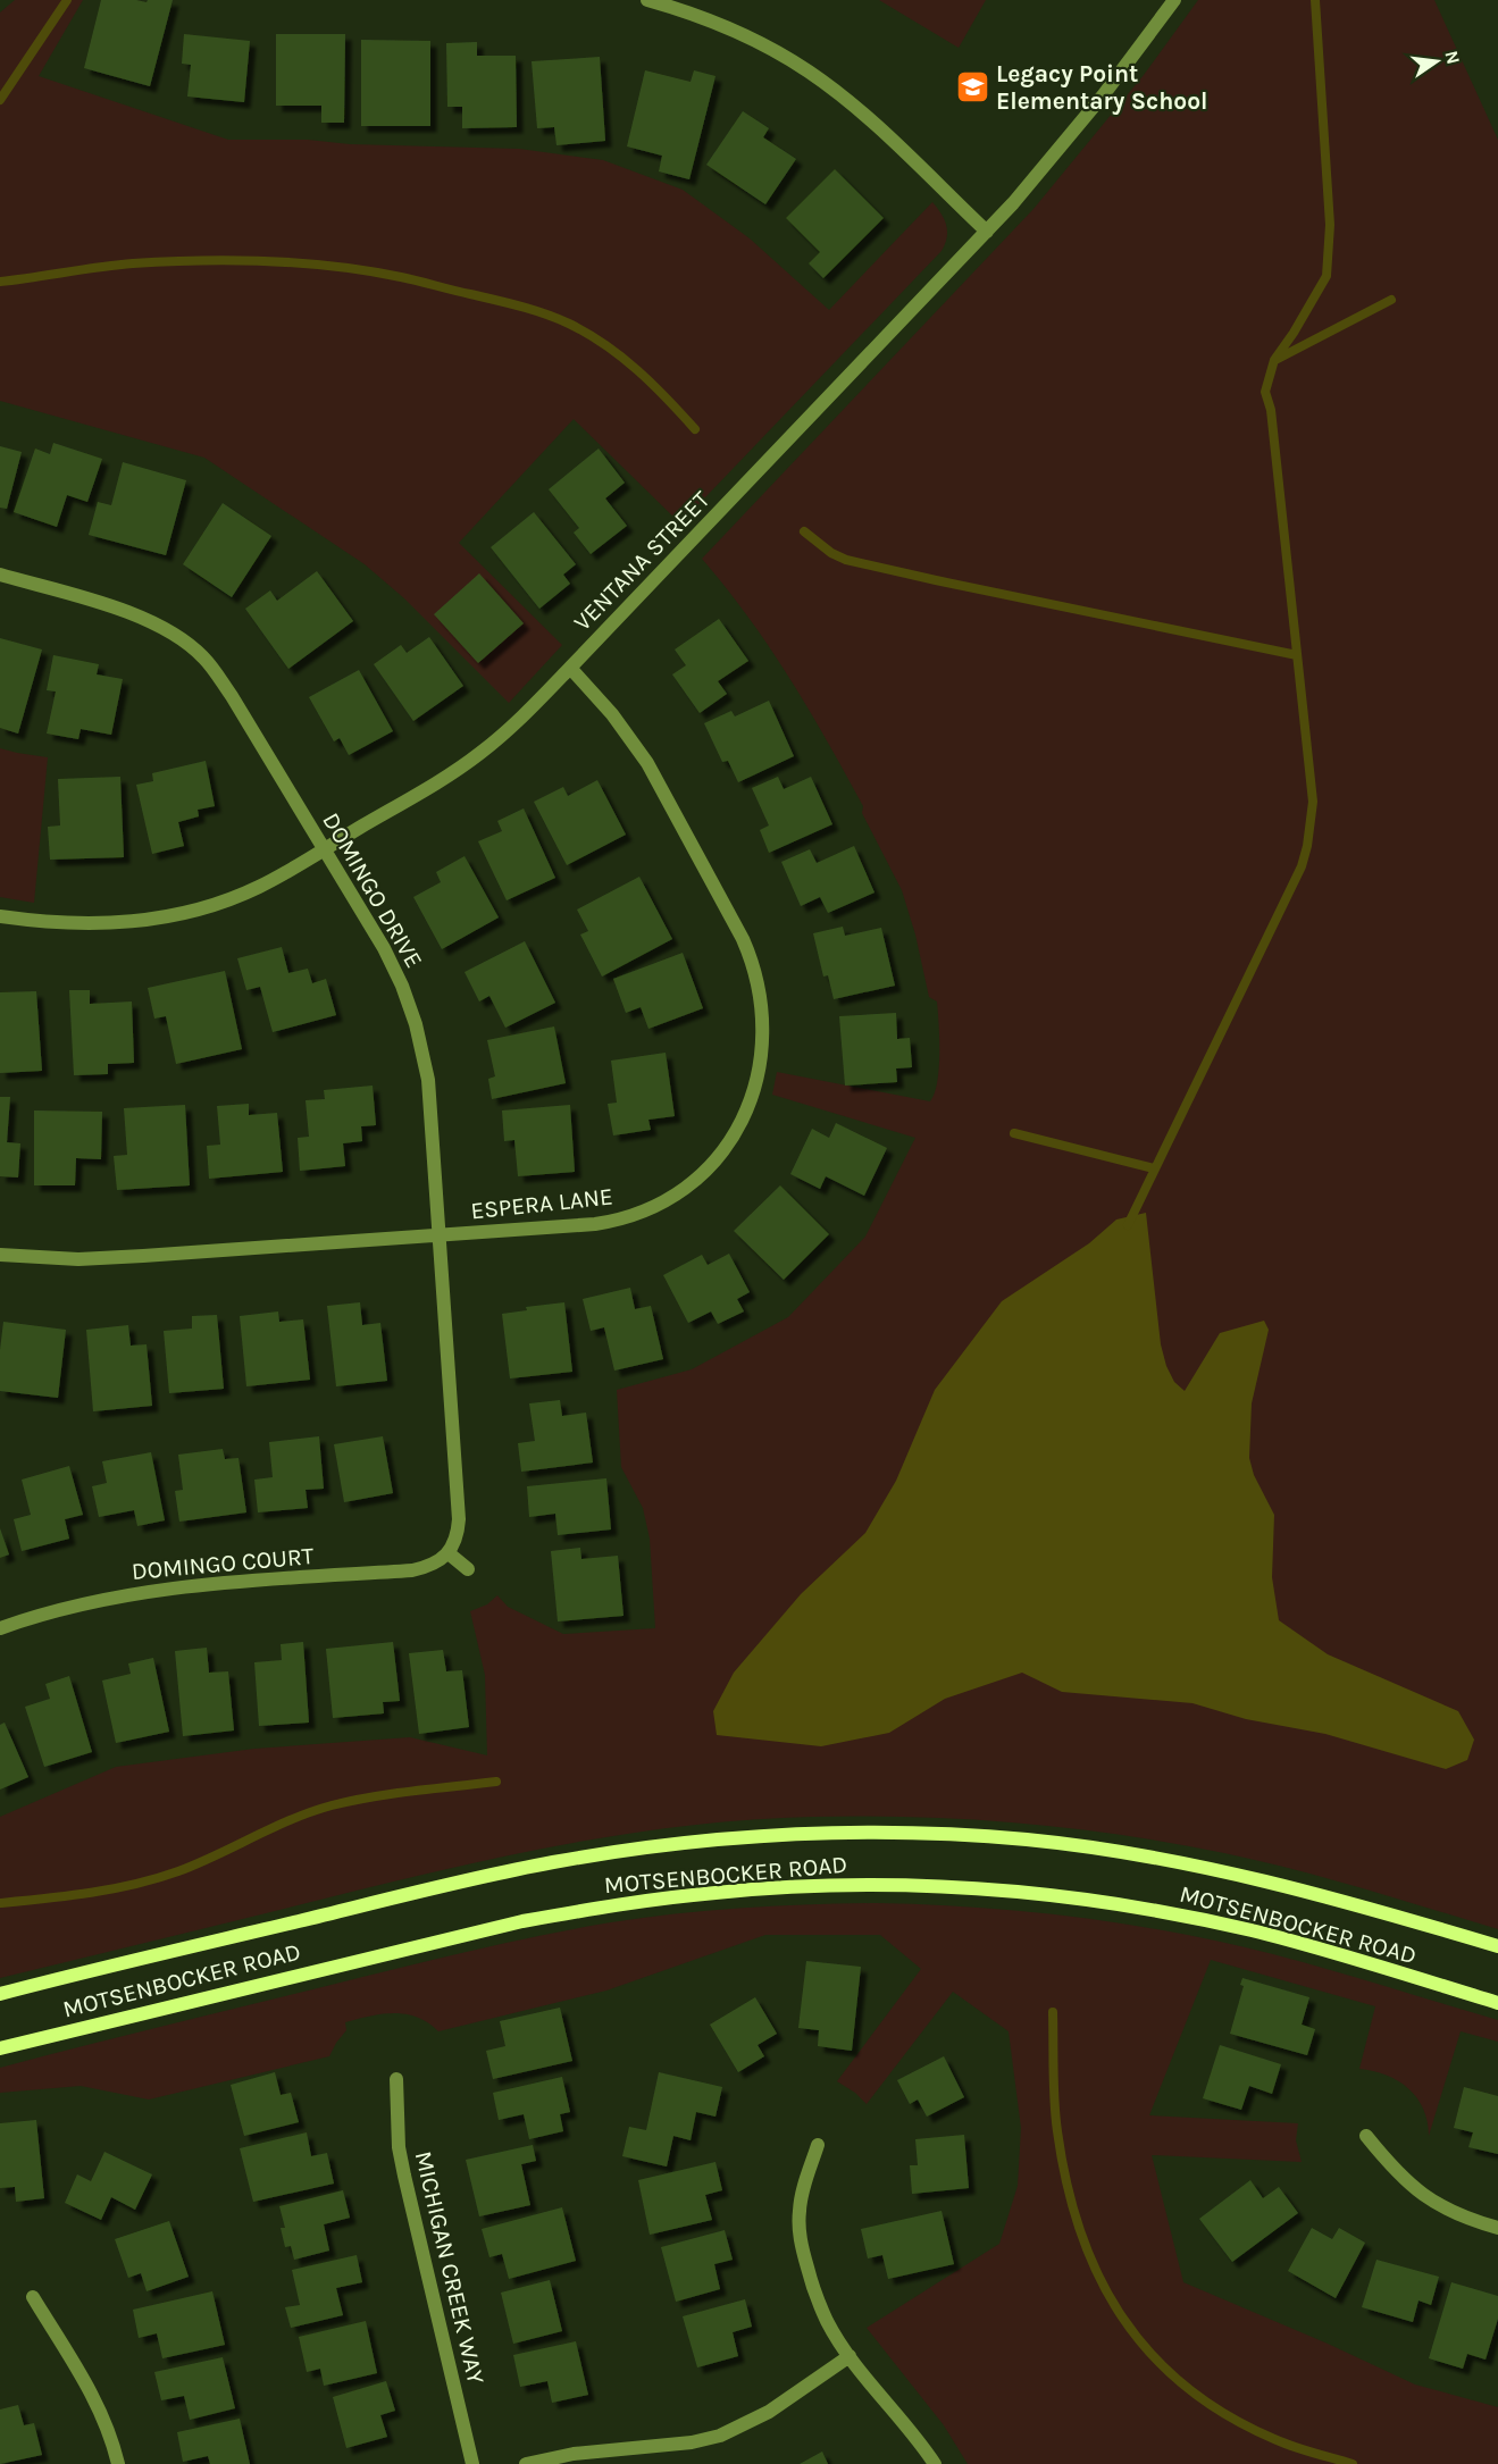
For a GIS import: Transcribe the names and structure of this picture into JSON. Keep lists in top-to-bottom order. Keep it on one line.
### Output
{"streets":{"main road":["MOTSENBOCKER ROAD"],"street":["VENTANA STREET","DOMINGO DRIVE","ESPERA LANE","DOMINGO COURT","MICHIGAN CREEK WAY"]},"crossings":[["VENTANA STREET","DOMINGO DRIVE"],["VENTANA STREET","ESPERA LANE"],["DOMINGO DRIVE","ESPERA LANE"],["DOMINGO DRIVE","DOMINGO COURT"]],"places":{"school or university":["Legacy Point Elementary School"]},"north":"right"}
